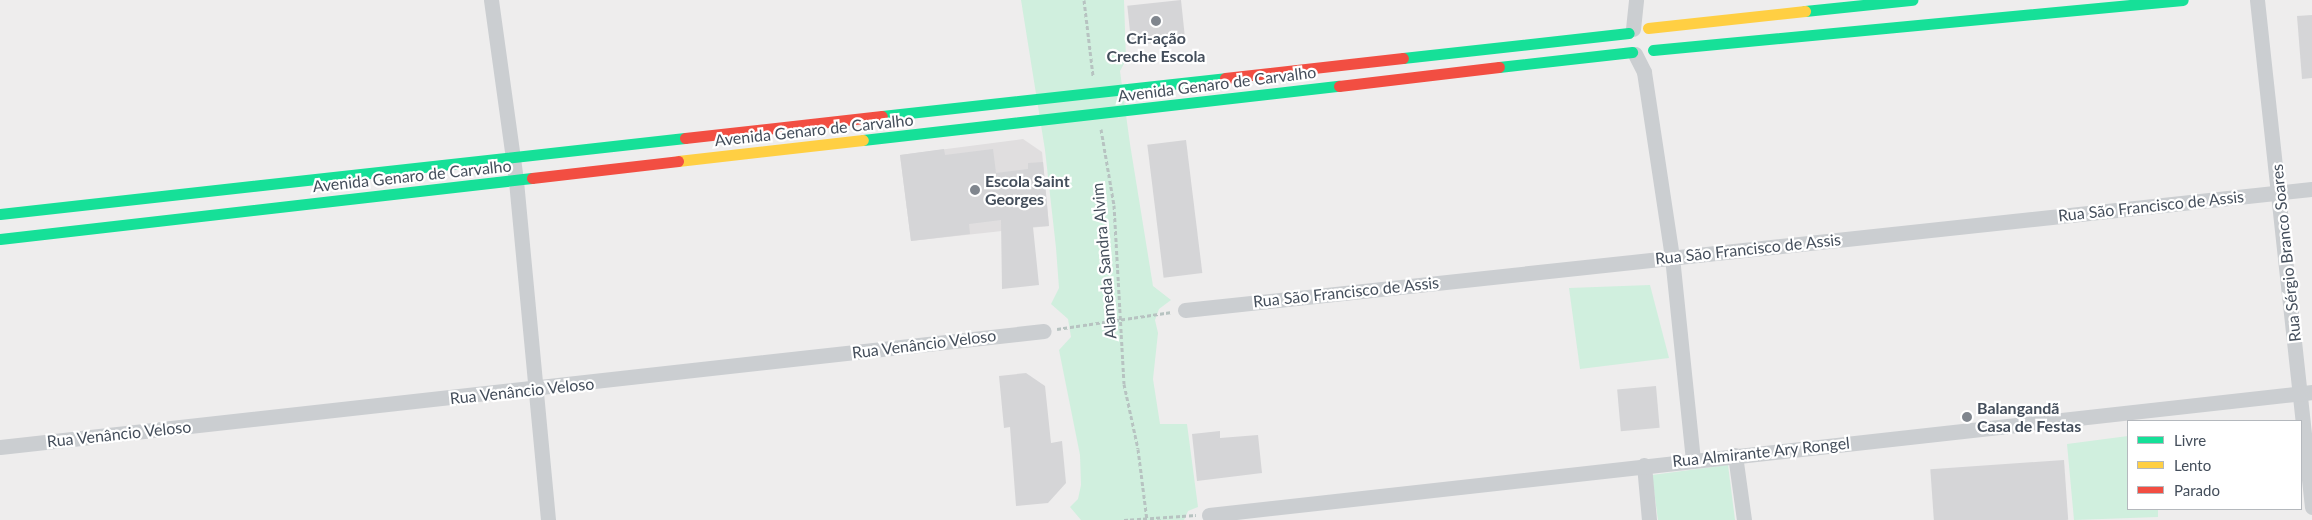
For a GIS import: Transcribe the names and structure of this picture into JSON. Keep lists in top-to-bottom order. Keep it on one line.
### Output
{"streets":{"street":["Avenida Genaro de Carvalho","Rua São Francisco de Assis","Rua Sérgio Branco Soares","Rua Venâncio Veloso","Rua Almirante Ary Rongel"],"path":["Alameda Sandra Alvim"]},"crossings":[["Avenida Genaro de Carvalho","Alameda Sandra Alvim"],["Rua São Francisco de Assis","Rua Sérgio Branco Soares"],["Rua Sérgio Branco Soares","Rua Almirante Ary Rongel"]],"places":["Cri-ação Creche Escola","Escola Saint Georges","Balangandã Casa de Festas"],"legend":["Livre","Lento","Parado"]}
